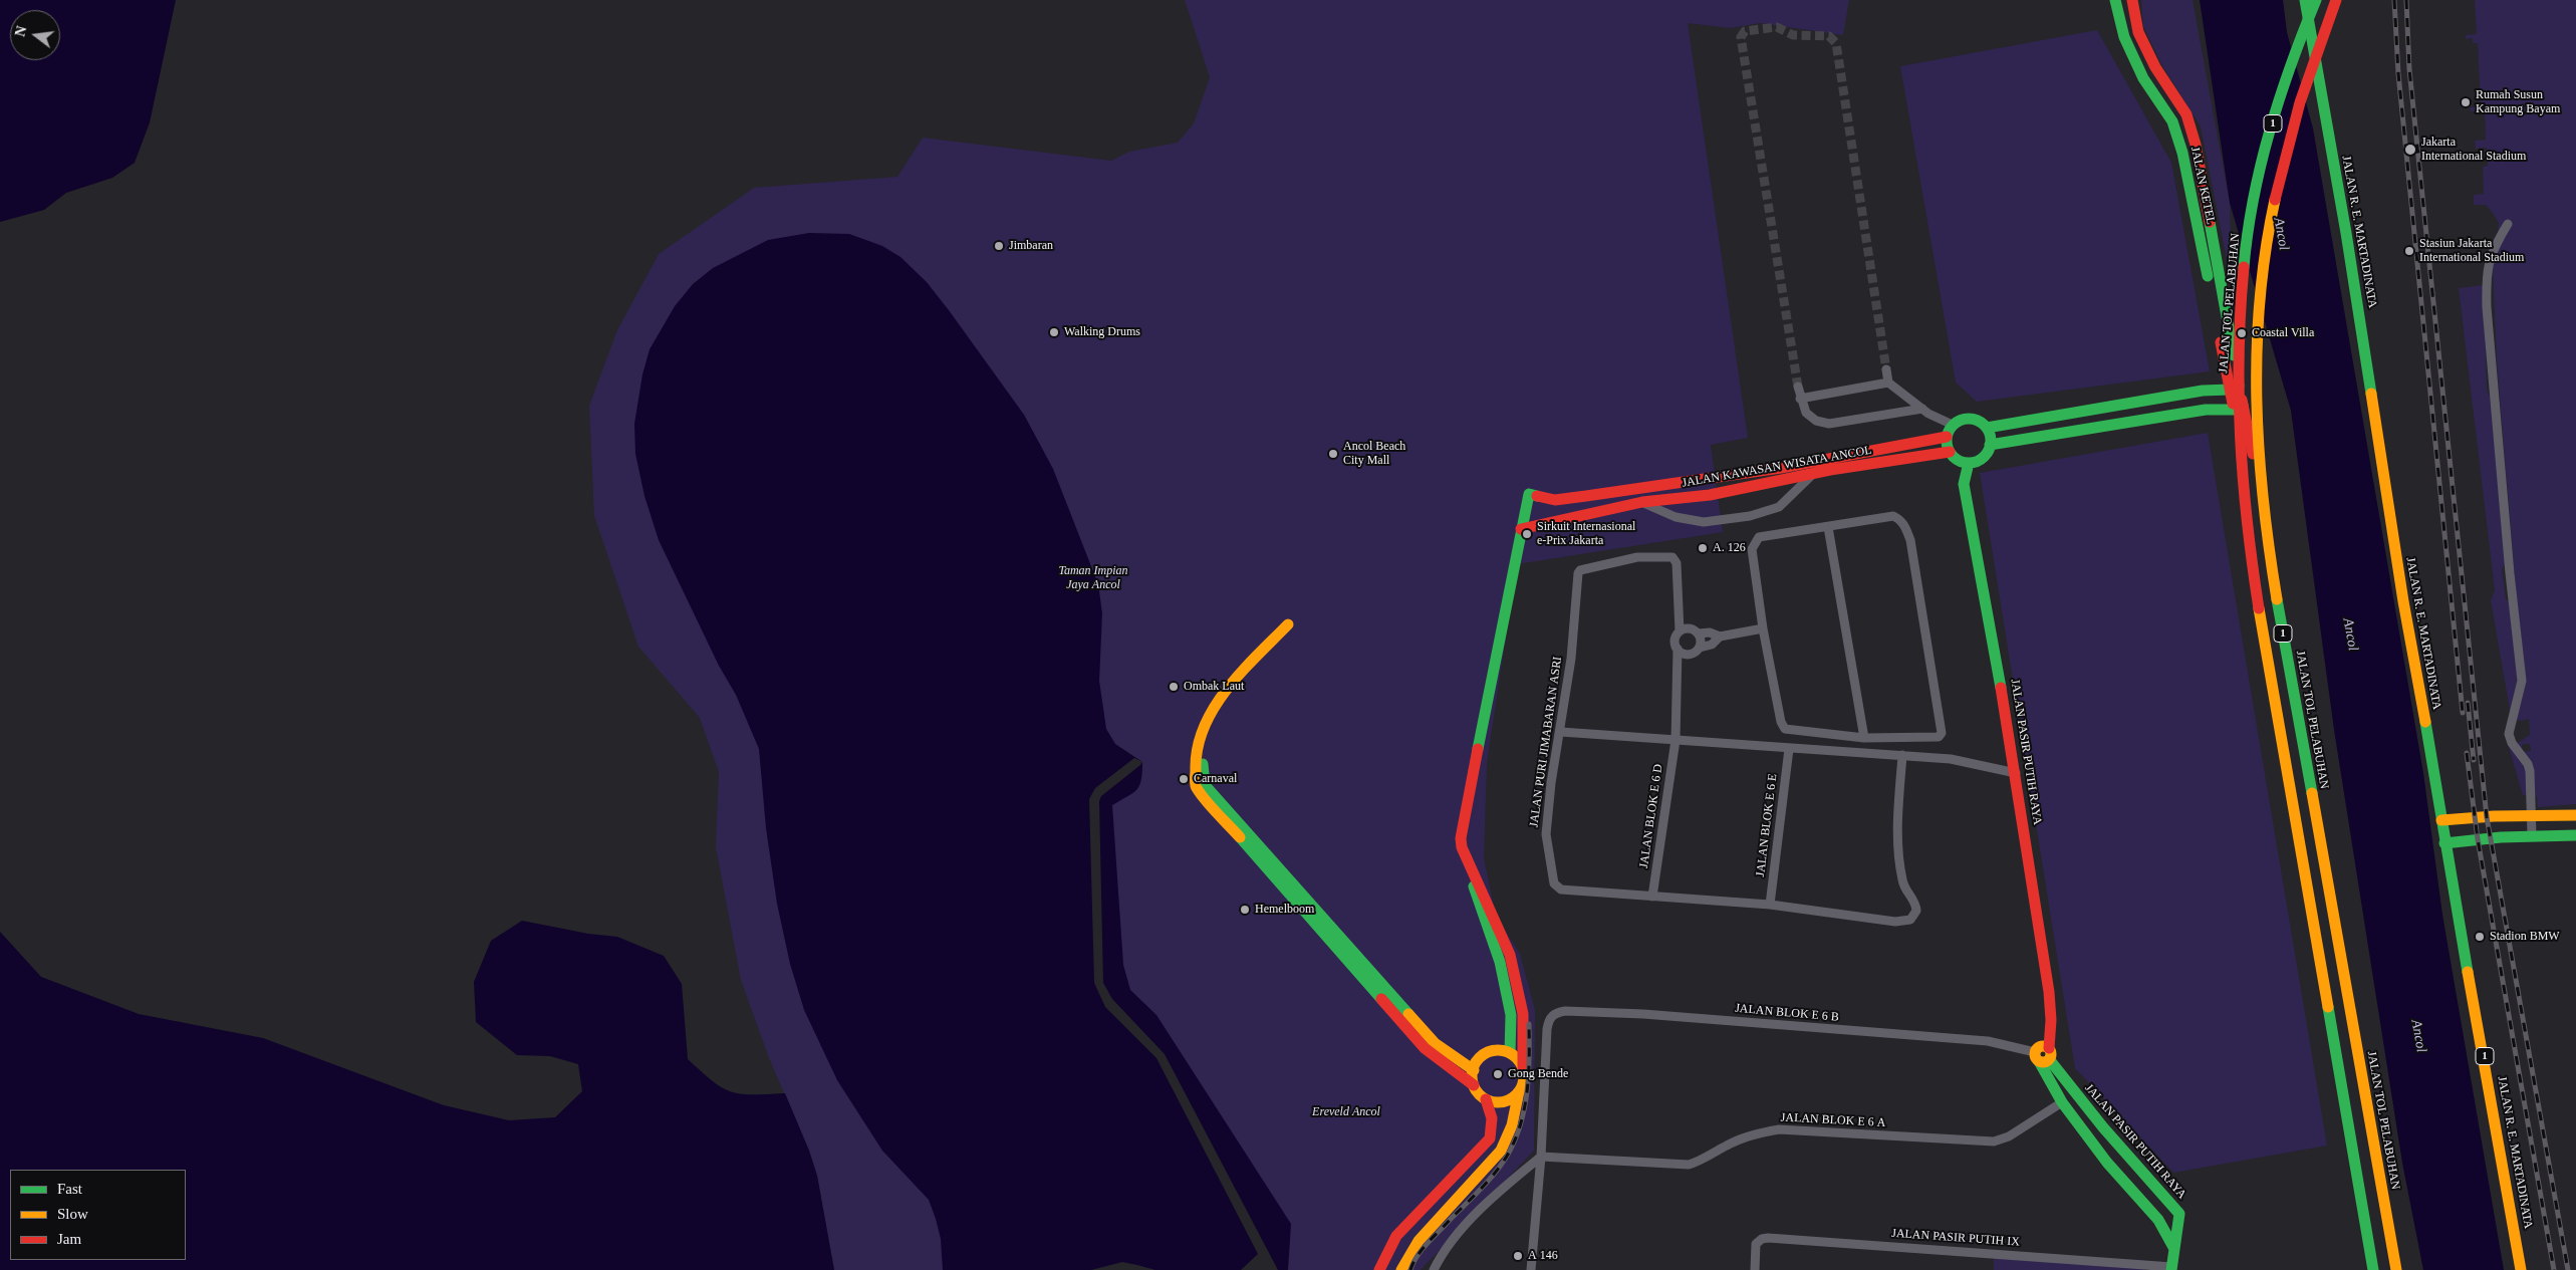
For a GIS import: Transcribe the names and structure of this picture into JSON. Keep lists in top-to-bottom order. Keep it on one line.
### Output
{"streets":{"main road":["1","JALAN KETEL","JALAN R. E. MARTADINATA","JALAN TOL PELABUHAN","JALAN KAWASAN WISATA ANCOL","JALAN PASIR PUTIH RAYA"],"street":["JALAN PURI JIMABARAN ASRI","JALAN BLOK E 6 D","JALAN BLOK E 6 E","JALAN BLOK E 6 B","JALAN BLOK E 6 A","JALAN PASIR PUTIH IX"]},"crossings":[["JALAN KAWASAN WISATA ANCOL","JALAN PASIR PUTIH RAYA"],["JALAN PURI JIMABARAN ASRI","JALAN BLOK E 6 D"],["JALAN PURI JIMABARAN ASRI","JALAN BLOK E 6 E"],["JALAN PASIR PUTIH RAYA","JALAN BLOK E 6 B"],["JALAN PASIR PUTIH RAYA","JALAN PASIR PUTIH IX"],["JALAN BLOK E 6 B","JALAN BLOK E 6 A"]],"water":["Ancol"],"parks":["Taman Impian Jaya Ancol","Ereveld Ancol"],"places":["Rumah Susun Kampung Bayam","Jakarta International Stadium","Jimbaran","Stasiun Jakarta International Stadium","Walking Drums","Coastal Villa","Ancol Beach City Mall","Sirkuit Internasional e-Prix Jakarta","A. 126","Ombak Laut","Carnaval","Hemelboom","Stadion BMW","Gong Bende","A 146"],"legend":["Fast","Slow","Jam"],"north":"left"}
